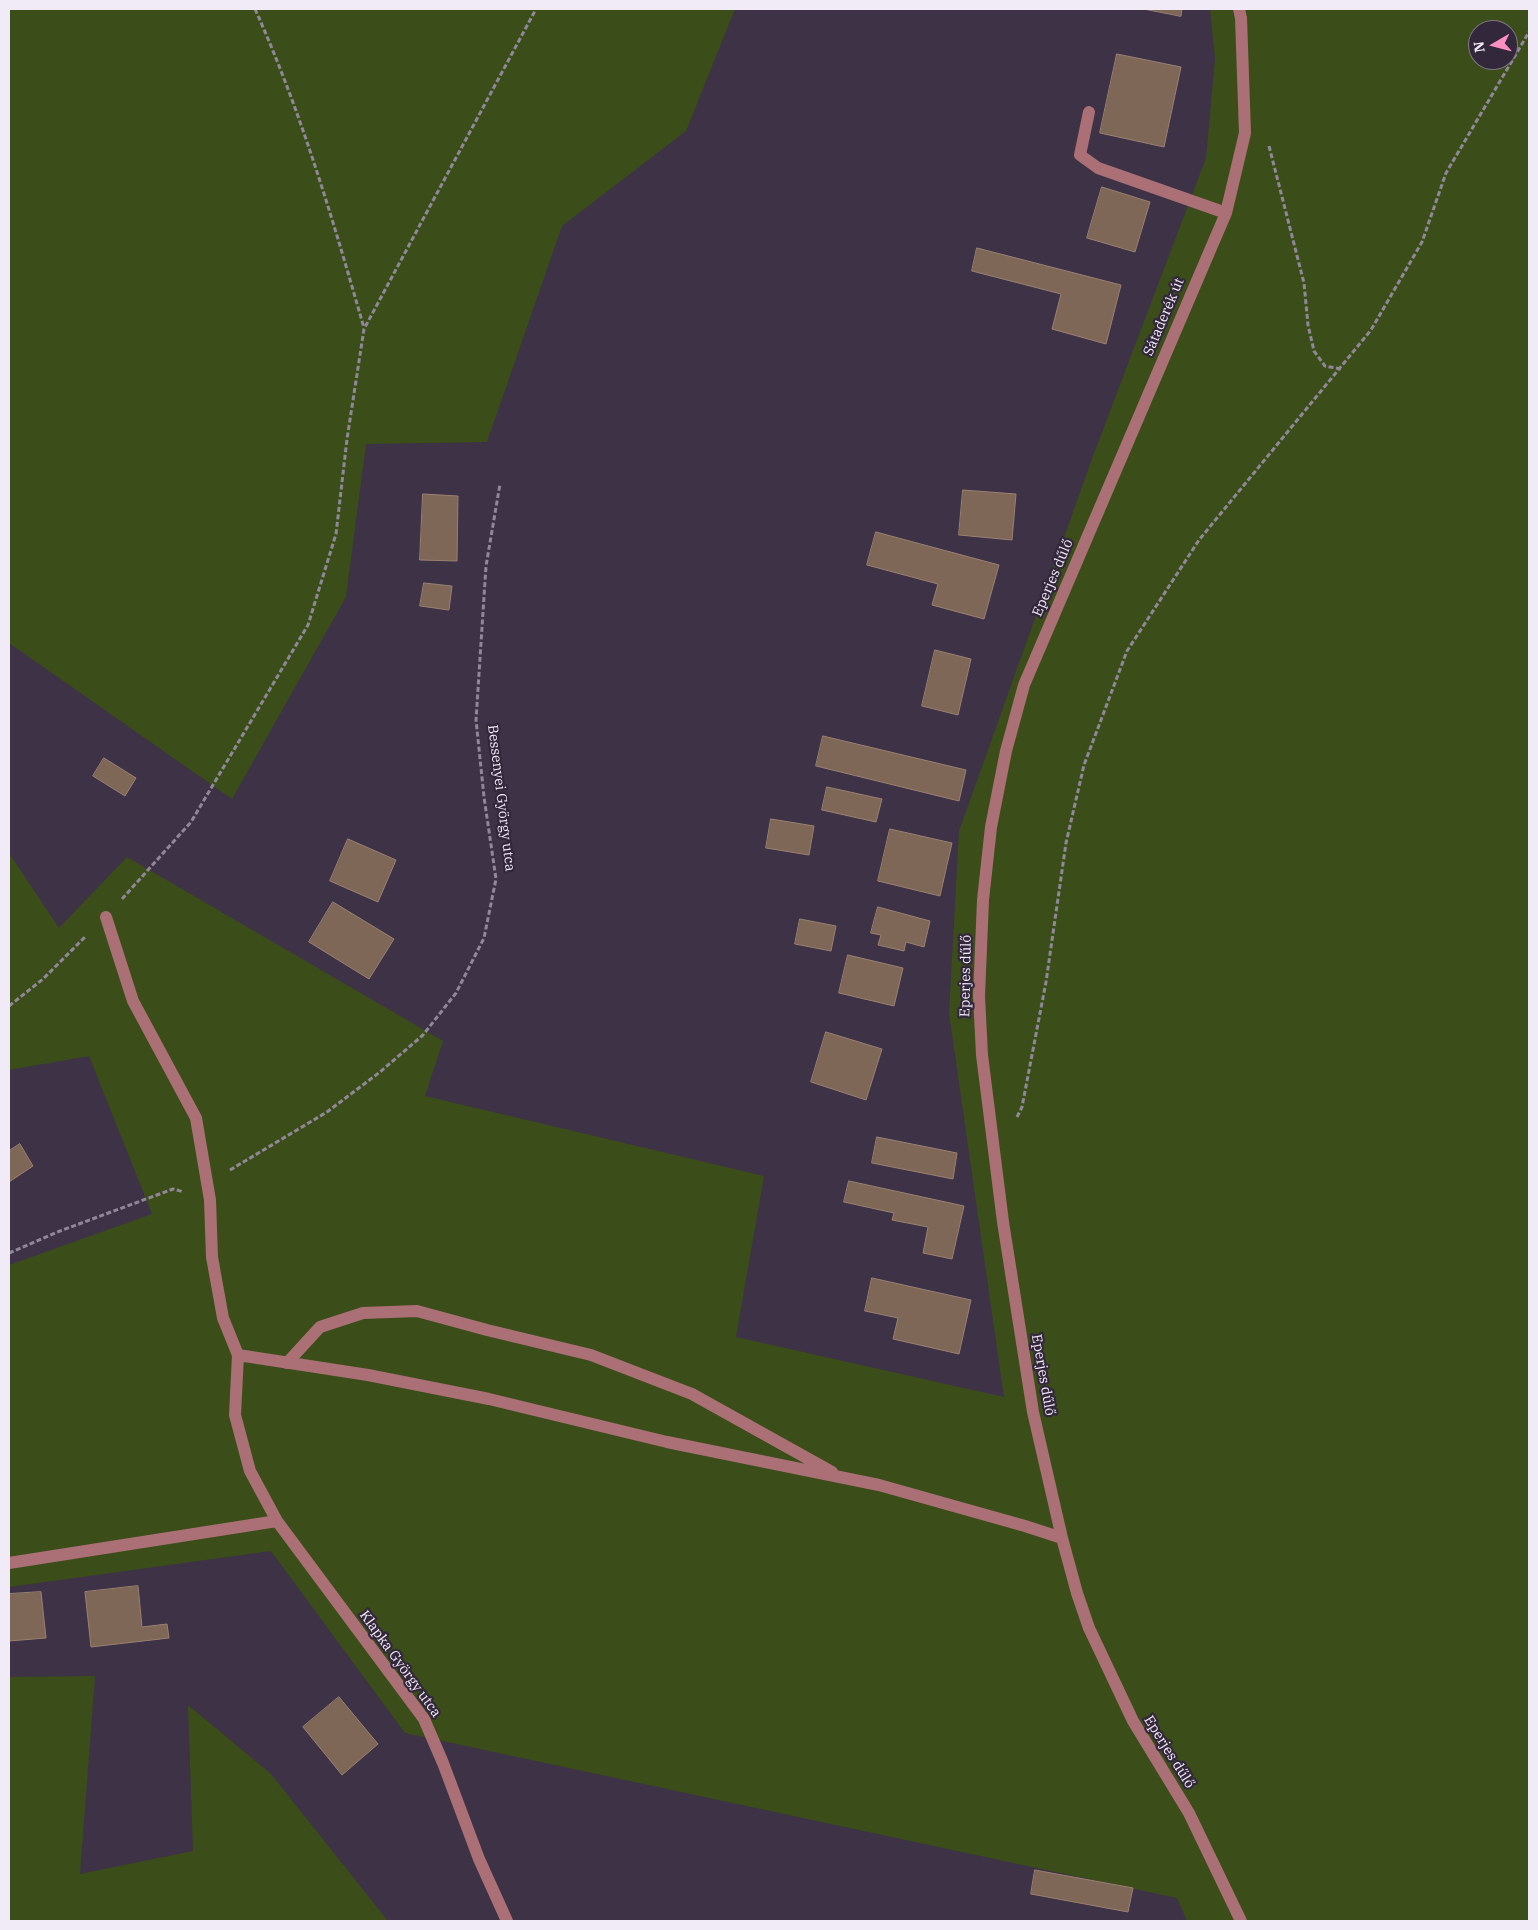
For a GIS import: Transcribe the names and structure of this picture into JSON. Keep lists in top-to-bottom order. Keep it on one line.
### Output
{"streets":{"street":["Sátaderék út","Eperjes dűlő","Klapka György utca"],"path":["Bessenyei György utca"]},"crossings":[["Sátaderék út","Eperjes dűlő"],["Bessenyei György utca","Klapka György utca"]],"north":"left"}
